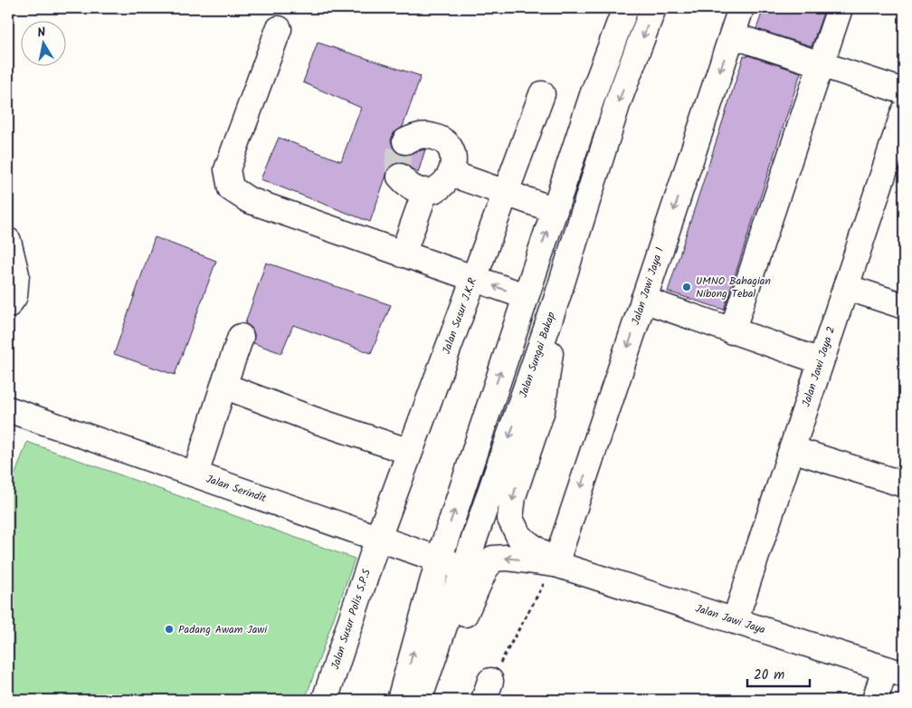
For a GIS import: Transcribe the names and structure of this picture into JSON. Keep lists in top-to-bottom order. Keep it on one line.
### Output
{"streets":{"main road":["Jalan Jawi Jaya 1","Jalan Susur J.K.R","Jalan Sungai Bakap","Jalan Jawi Jaya 2","Jalan Serindit","Jalan Susur Polis S.P.S","Jalan Jawi Jaya"]},"crossings":[["Jalan Jawi Jaya 1","Jalan Jawi Jaya"],["Jalan Susur J.K.R","Jalan Serindit"],["Jalan Susur J.K.R","Jalan Susur Polis S.P.S"],["Jalan Sungai Bakap","Jalan Serindit"],["Jalan Jawi Jaya 2","Jalan Jawi Jaya"],["Jalan Serindit","Jalan Susur Polis S.P.S"]],"places":["UMNO Bahagian Nibong Tebal","Padang Awam Jawi"],"scale_bar":"20 m","north":"top"}
